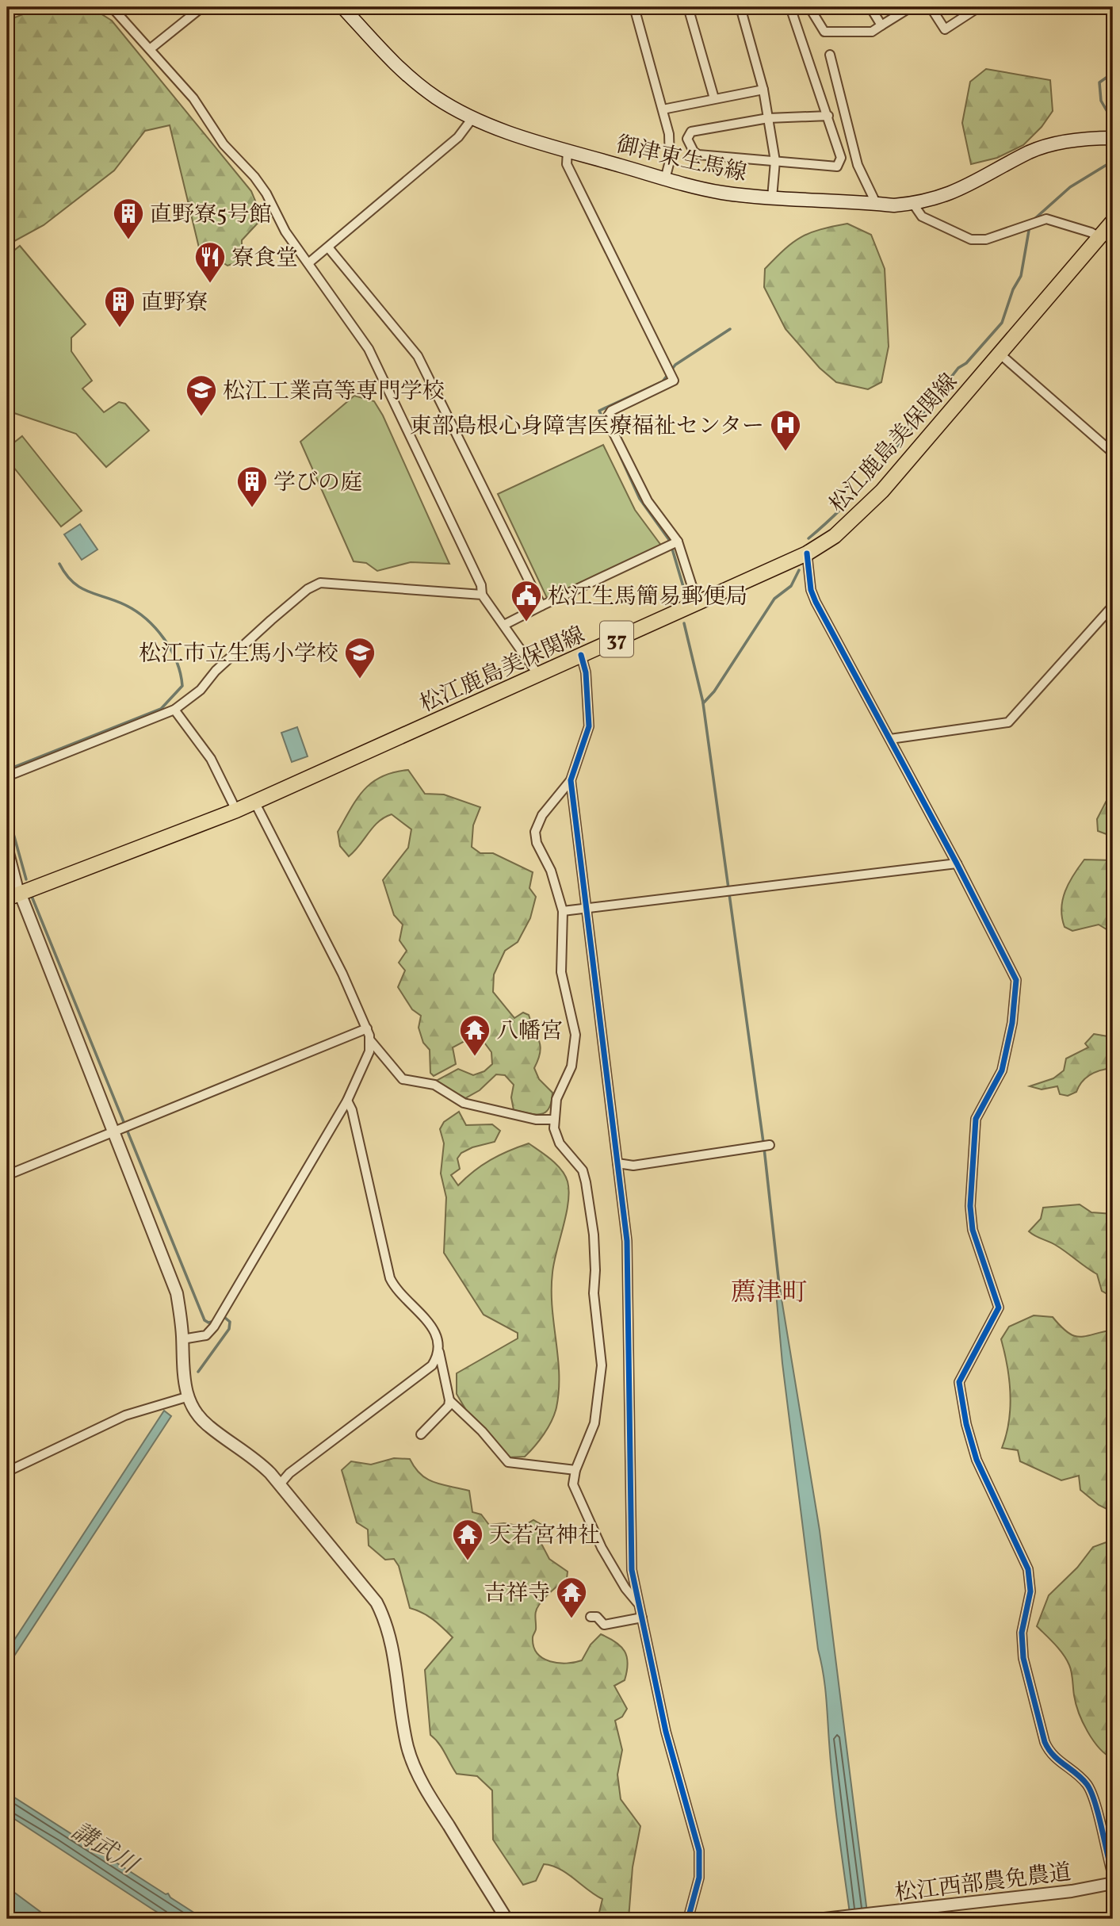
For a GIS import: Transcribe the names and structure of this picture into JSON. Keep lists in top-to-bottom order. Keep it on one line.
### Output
{"streets":{"main road":["御津東生馬線","松江鹿島美保関線","37"],"street":["松江西部農免農道"]},"districts":["薦津町"],"water":["講武川"],"places":{"building":["直野寮5号館","直野寮","学びの庭"],"restaurant":["寮食堂"],"school or university":["松江工業高等専門学校","松江市立生馬小学校"],"hospital":["東部島根心身障害医療福祉センター"],"public building":["松江生馬簡易郵便局"],"temple":["八幡宮","天若宮神社","吉祥寺"]}}
